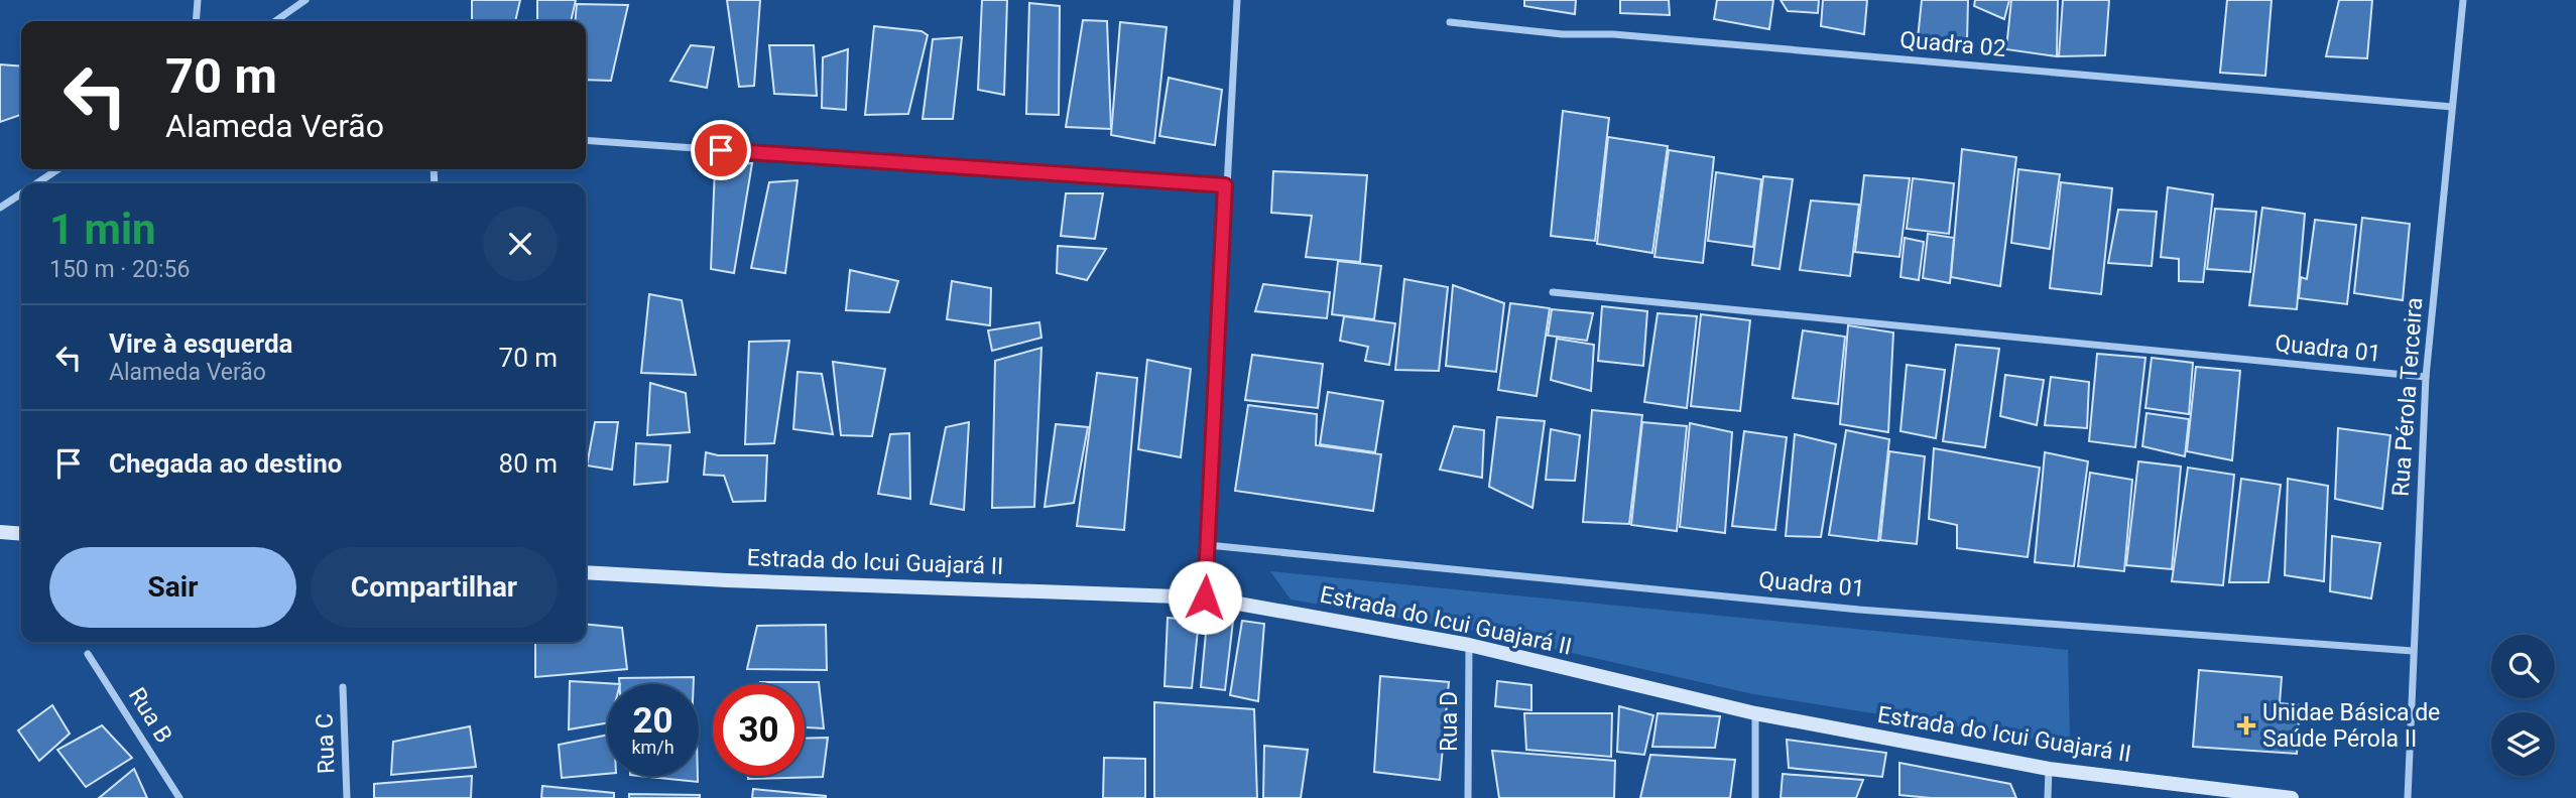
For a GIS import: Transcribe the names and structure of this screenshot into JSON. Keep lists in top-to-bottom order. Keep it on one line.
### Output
{"streets":{"main road":["Estrada do Icui Guajará II"],"street":["Quadra 02","Quadra 01","Rua Pérola Terceira","Rua B","Rua D","Rua C"]},"crossings":[["Quadra 02","Rua Pérola Terceira"],["Quadra 01","Rua Pérola Terceira"],["Estrada do Icui Guajará II","Rua D"]],"places":{"health":["Unidae Básica de Saúde Pérola II"]},"page":{"turn":["70 m","Alameda Verão"],"heading":["1 min","150 m · 20:56"],"list":[{"name":"Vire à esquerda","note":"Alameda Verão","value":"70 m"},{"name":"Chegada ao destino","value":"80 m"}],"buttons":["Sair","Compartilhar"],"speed":"20 km/h","limit":"30"}}
